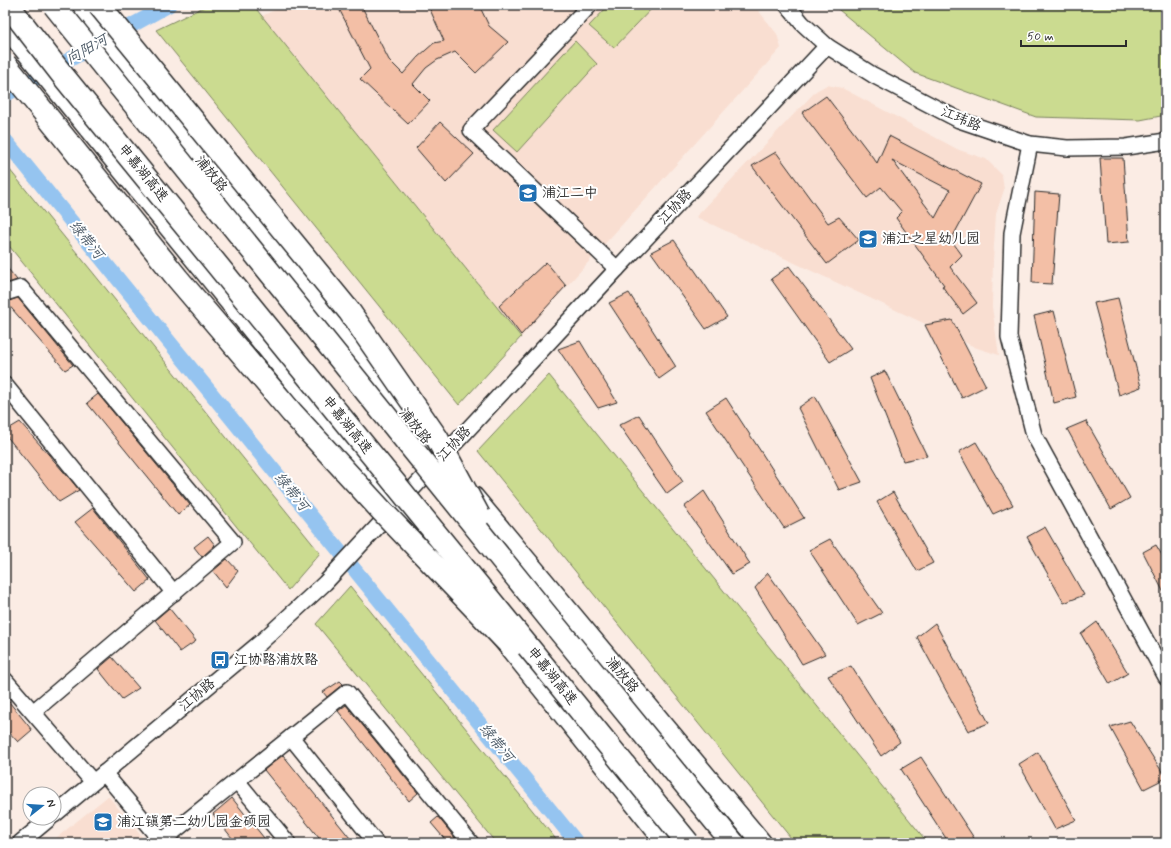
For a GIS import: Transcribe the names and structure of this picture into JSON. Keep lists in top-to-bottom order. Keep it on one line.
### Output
{"streets":{"highway":["申嘉湖高速"],"main road":["浦放路"],"street":["江玮路","江协路"]},"crossings":[["江玮路","江协路"],["浦放路","江协路"]],"water":["向阳河","绿带河"],"places":{"school or university":["浦江二中","浦江之星幼儿园","浦江镇第二幼儿园金硕园"],"bus stop":["江协路浦放路"]},"scale_bar":"50 m","north":"right"}
